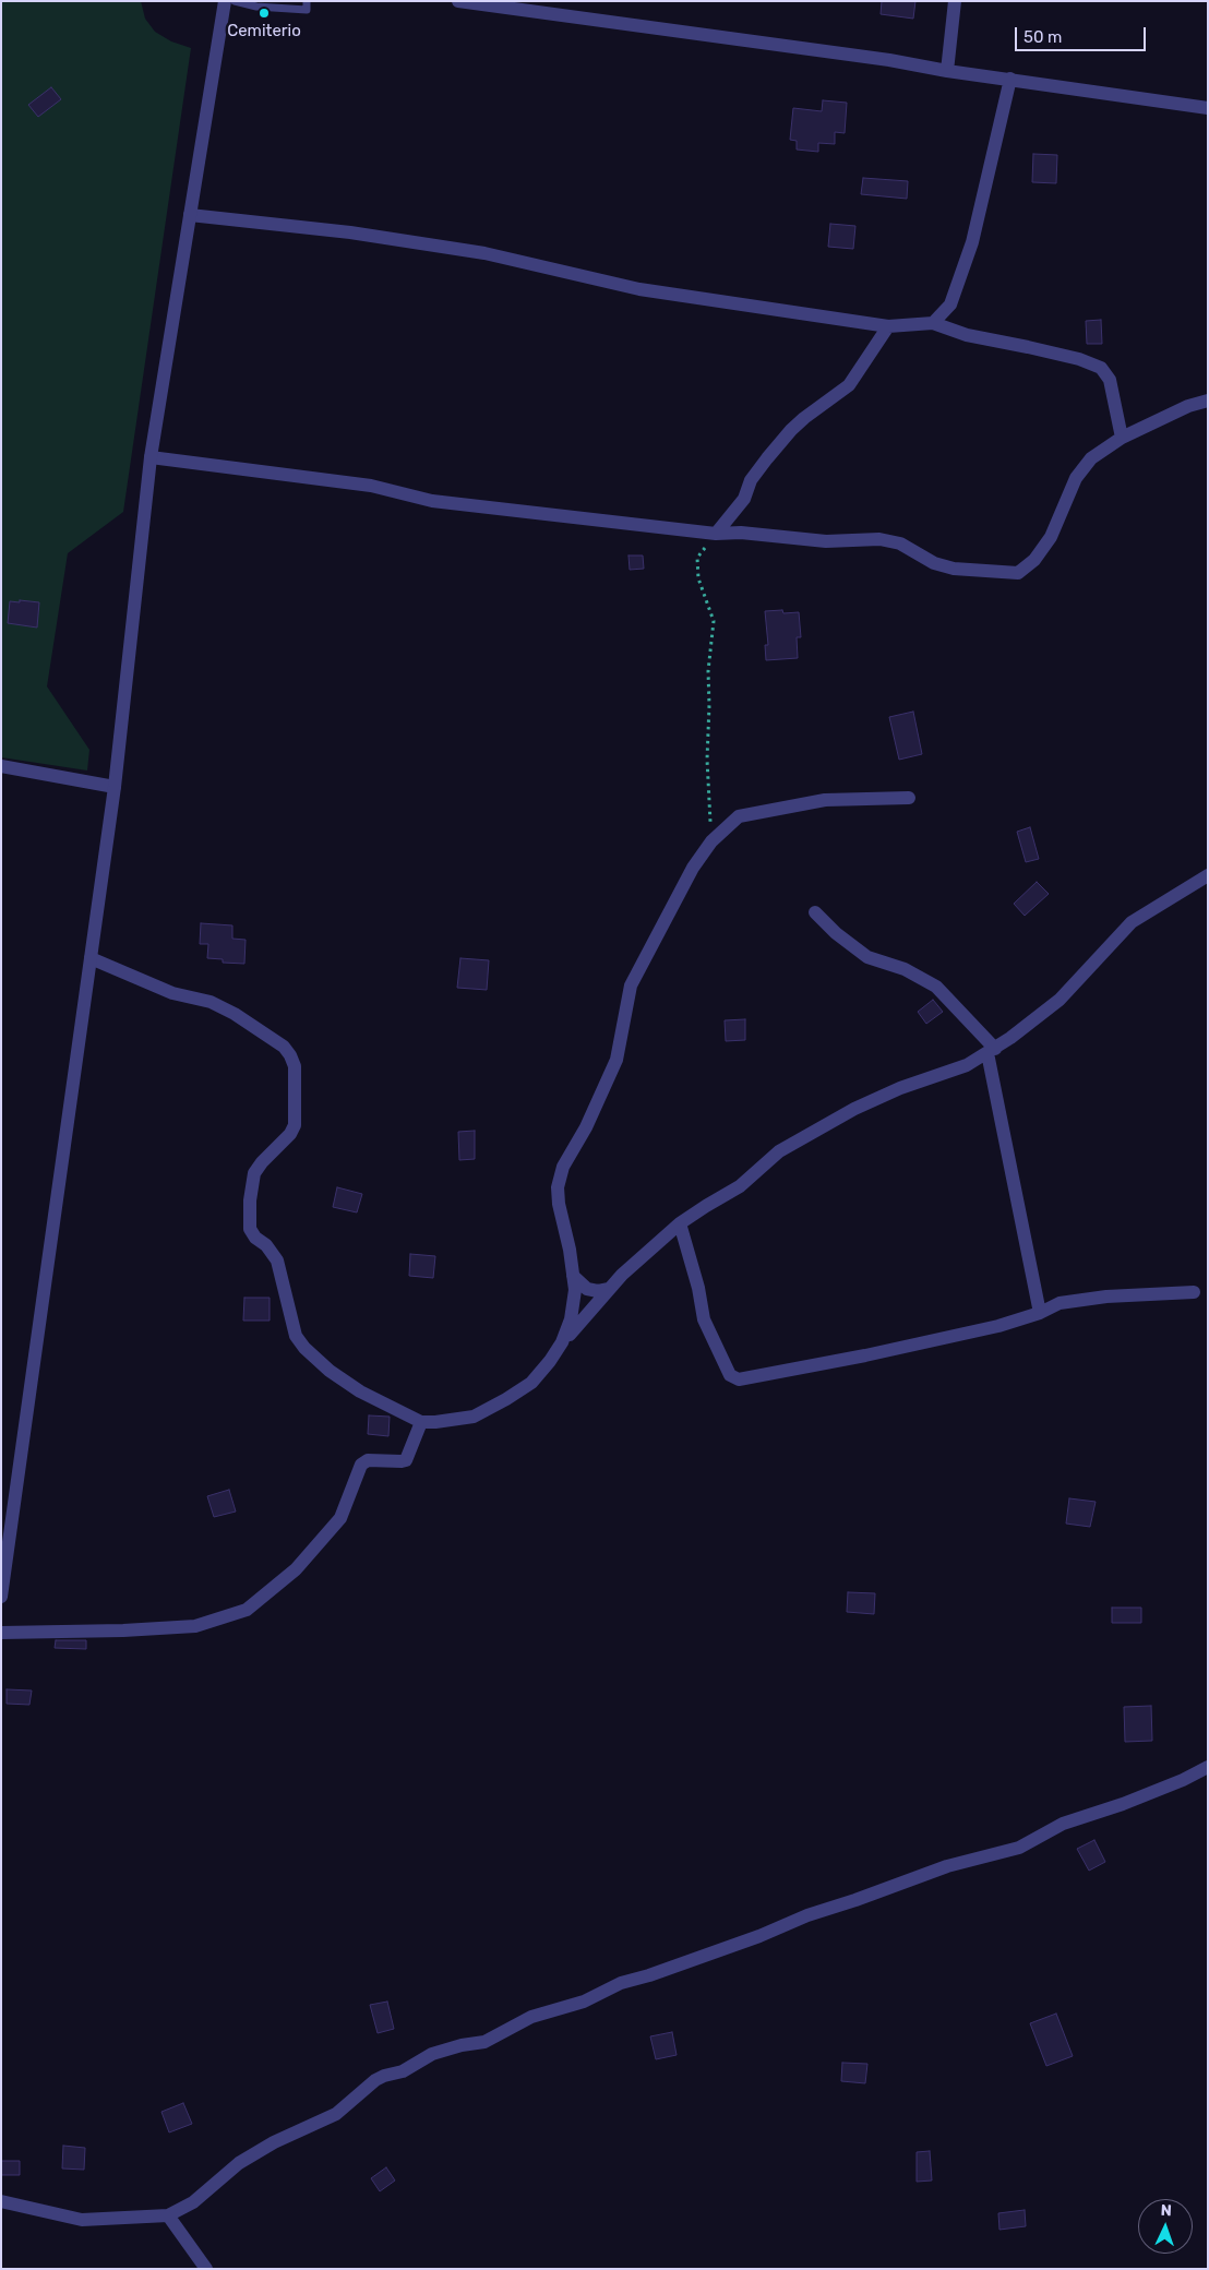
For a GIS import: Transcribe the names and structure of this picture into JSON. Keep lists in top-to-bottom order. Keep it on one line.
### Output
{"places":["Cemiterio"],"scale_bar":"50 m","north":"top"}
